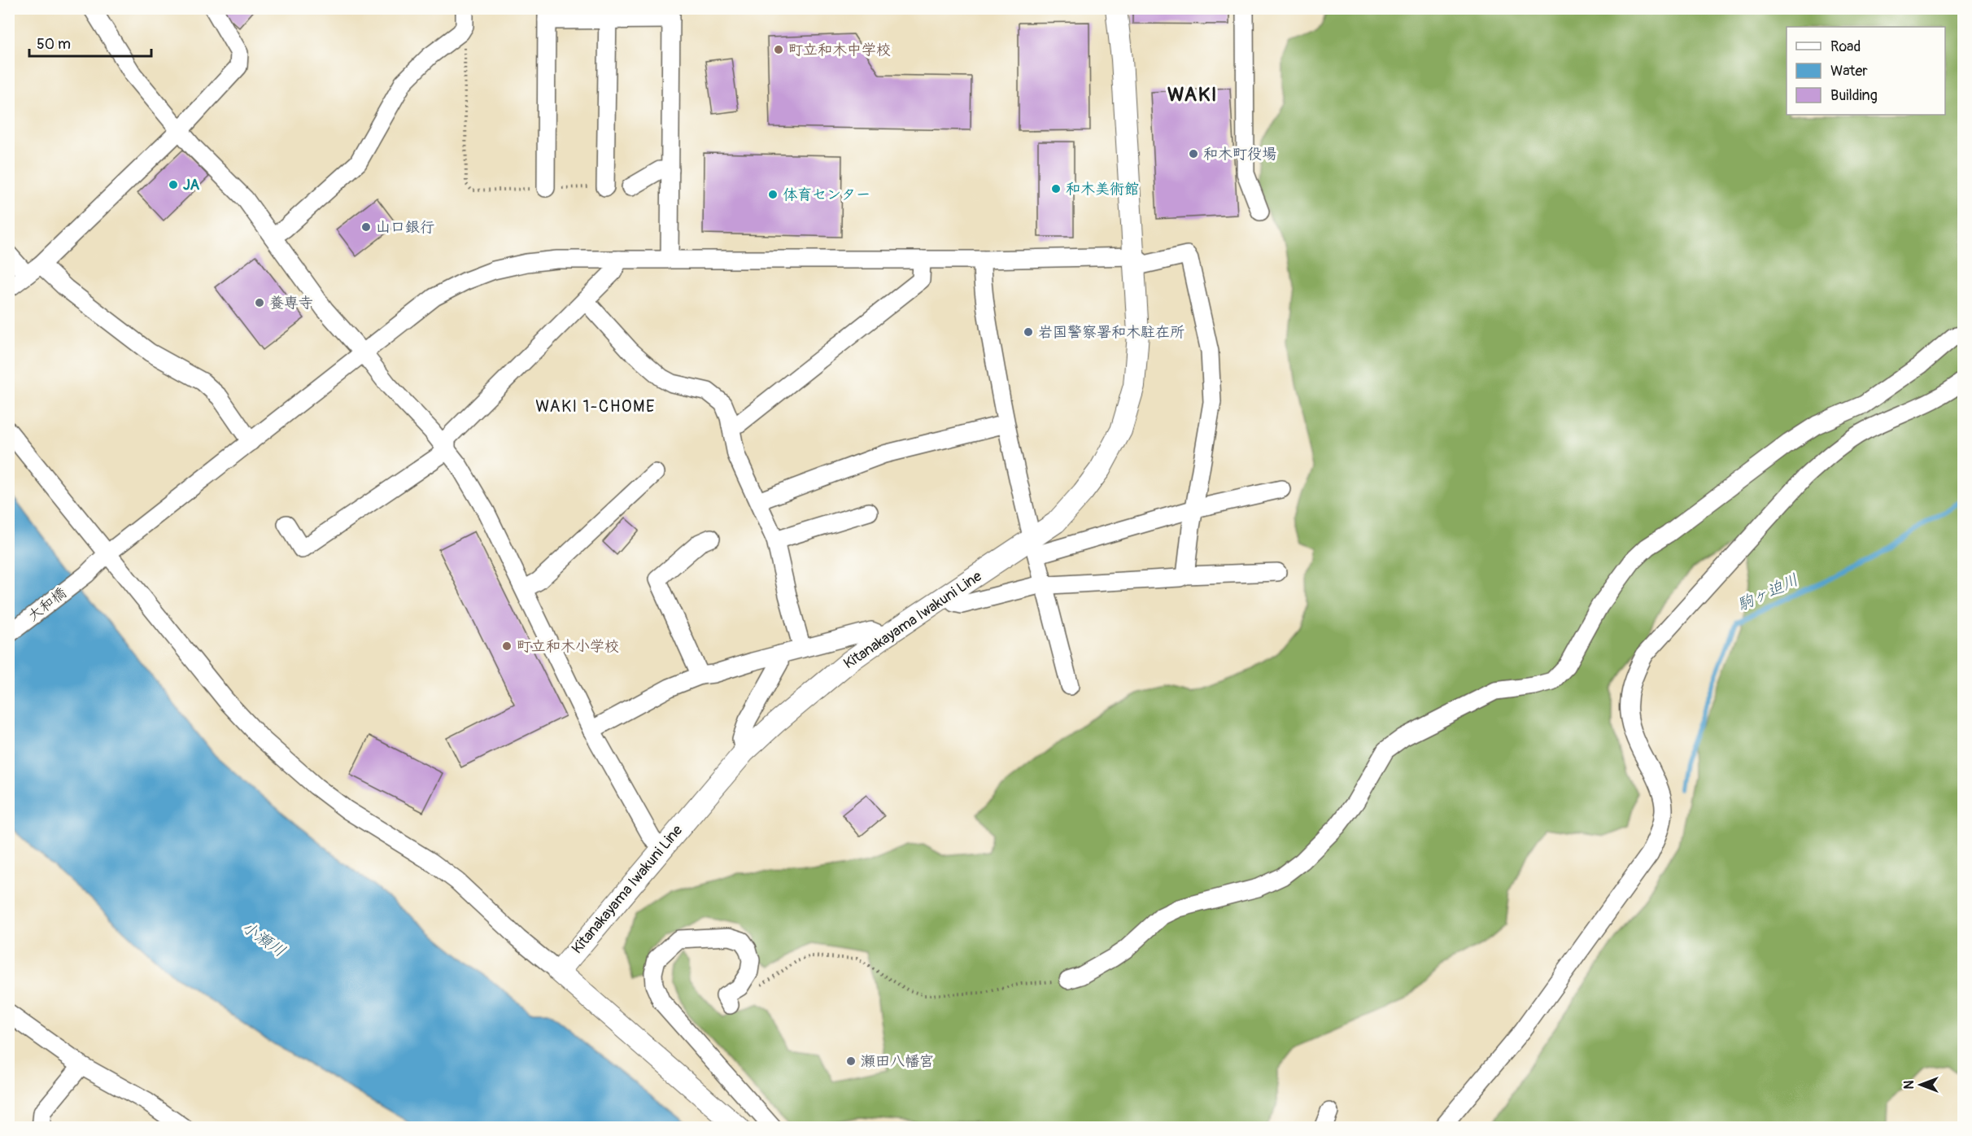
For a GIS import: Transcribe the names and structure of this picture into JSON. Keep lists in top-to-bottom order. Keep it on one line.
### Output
{"streets":{"main road":["Kitanakayama Iwakuni Line"],"street":["大和橋"]},"crossings":[["大和橋","Kitanakayama Iwakuni Line"]],"districts":["WAKI","WAKI 1-CHOME"],"water":["駒ヶ迫川","小瀬川"],"places":["町立和木中学校","和木町役場","JA","和木美術館","体育センター","山口銀行","養専寺","岩国警察署和木駐在所","町立和木小学校","瀬田八幡宮"],"legend":["Road","Water","Building"],"scale_bar":"50 m","north":"left"}
